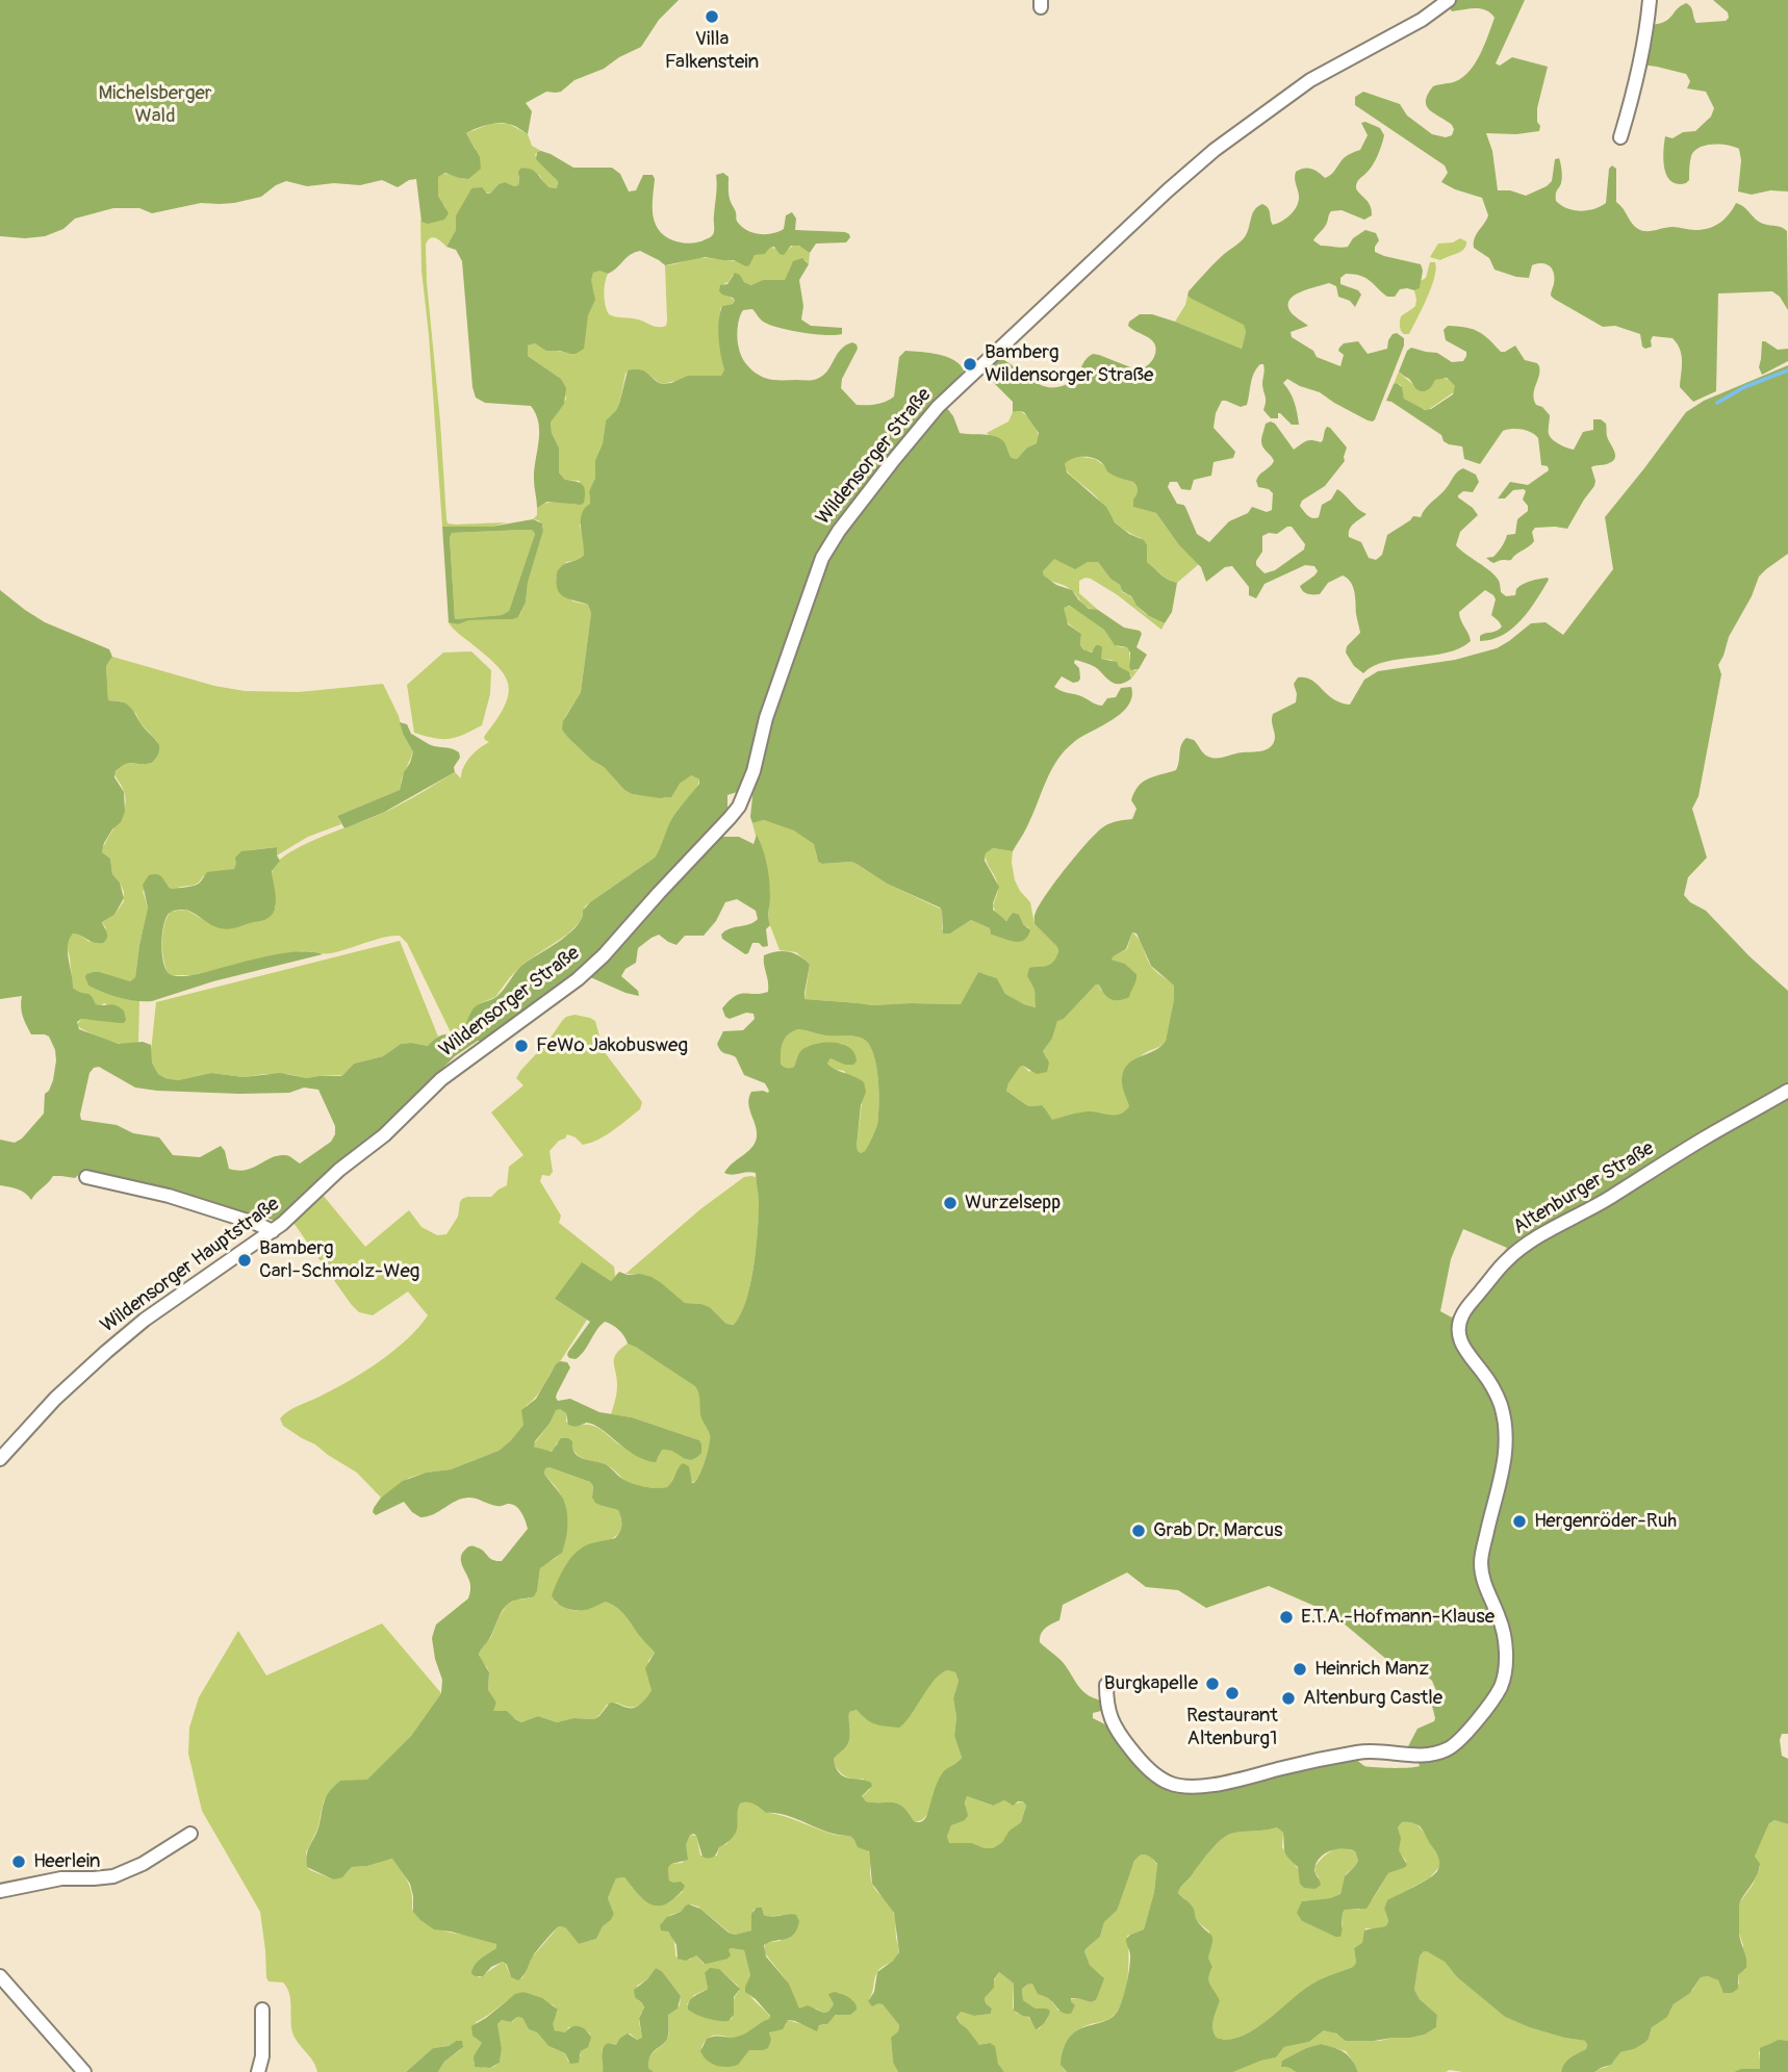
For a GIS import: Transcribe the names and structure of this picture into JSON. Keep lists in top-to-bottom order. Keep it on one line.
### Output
{"streets":{"street":["Wildensorger Straße","Altenburger Straße","Wildensorger Hauptstraße"]},"crossings":[["Wildensorger Straße","Wildensorger Hauptstraße"]],"parks":["Michelsberger Wald"],"places":["Villa Falkenstein","Bamberg Wildensorger Straße","FeWo Jakobusweg","Wurzelsepp","Bamberg Carl-Schmolz-Weg","Hergenröder-Ruh","Grab Dr. Marcus","E.T.A.-Hofmann-Klause","Heinrich Manz","Burgkapelle","Restaurant Altenburg1","Altenburg Castle","Heerlein"]}
